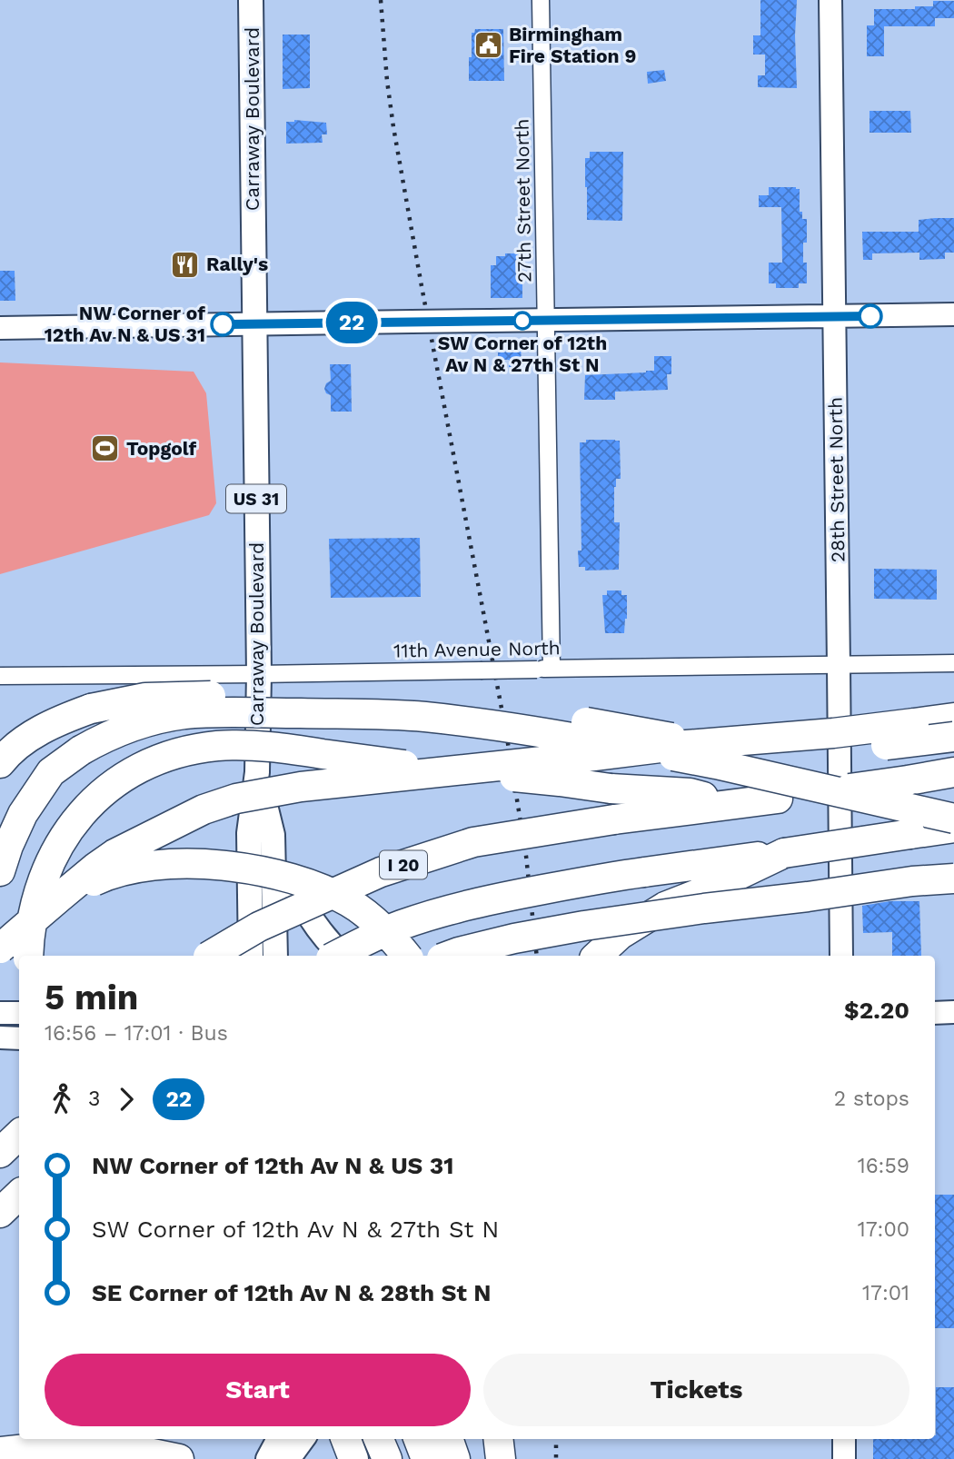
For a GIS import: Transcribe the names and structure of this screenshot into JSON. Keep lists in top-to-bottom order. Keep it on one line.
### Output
{"streets":{"highway":["I 20"],"main road":["Carraway Boulevard","US 31"],"street":["27th Street North","28th Street North","11th Avenue North"]},"crossings":[["Carraway Boulevard","11th Avenue North"],["27th Street North","11th Avenue North"],["28th Street North","11th Avenue North"]],"places":{"public building":["Birmingham Fire Station 9"],"restaurant":["Rally's"],"other":["SW Corner of 12th Av N & 27th St N","NW Corner of 12th Av N & US 31"],"sports":["Topgolf"]},"lines":["bus line 22"],"page":{"on_map":"22","heading":["5 min","16:56 – 17:01 · Bus","$2.20"],"legs":["3","22","2 stops"],"list":[{"name":"NW Corner of 12th Av N & US 31","value":"16:59"},{"name":"SW Corner of 12th Av N & 27th St N","value":"17:00"},{"name":"SE Corner of 12th Av N & 28th St N","value":"17:01"}],"buttons":["Start","Tickets"]}}
